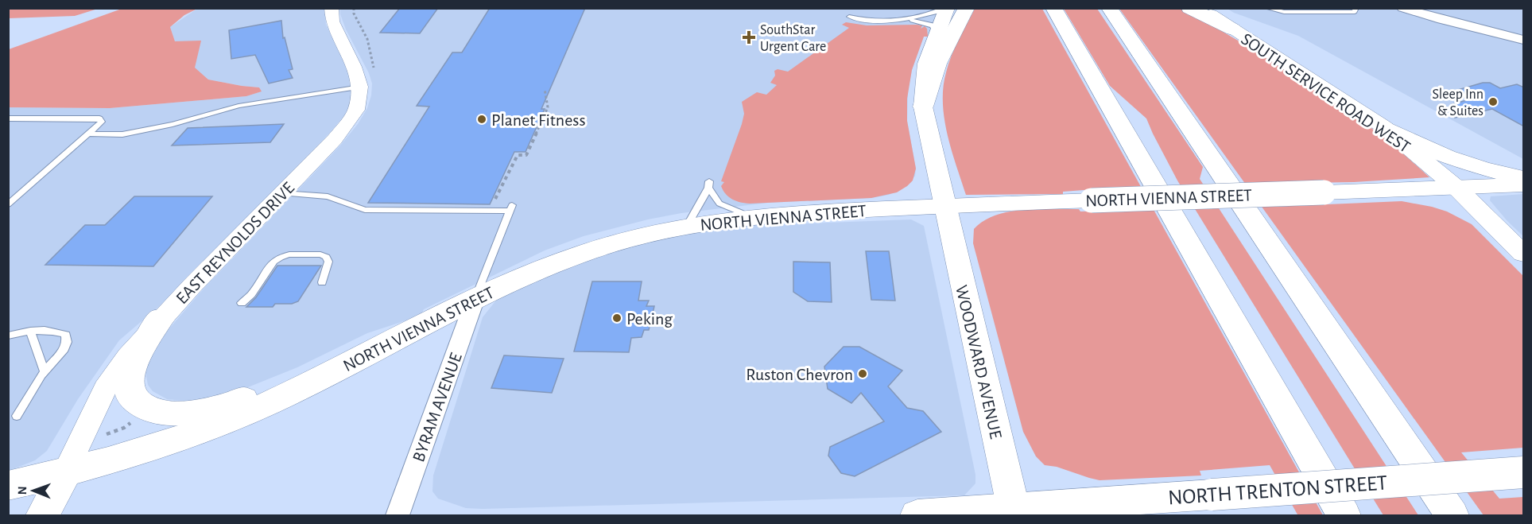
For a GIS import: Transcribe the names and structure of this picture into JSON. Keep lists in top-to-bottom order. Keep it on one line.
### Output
{"streets":{"highway":["NORTH VIENNA STREET","NORTH TRENTON STREET"],"main road":["SOUTH SERVICE ROAD WEST","WOODWARD AVENUE"],"street":["EAST REYNOLDS DRIVE","BYRAM AVENUE"]},"crossings":[["SOUTH SERVICE ROAD WEST","NORTH VIENNA STREET"],["NORTH VIENNA STREET","EAST REYNOLDS DRIVE"],["NORTH VIENNA STREET","WOODWARD AVENUE"],["NORTH VIENNA STREET","BYRAM AVENUE"],["WOODWARD AVENUE","NORTH TRENTON STREET"]],"places":{"health":["SouthStar Urgent Care"],"other":["Sleep Inn & Suites","Planet Fitness","Peking","Ruston Chevron"]},"north":"left"}
